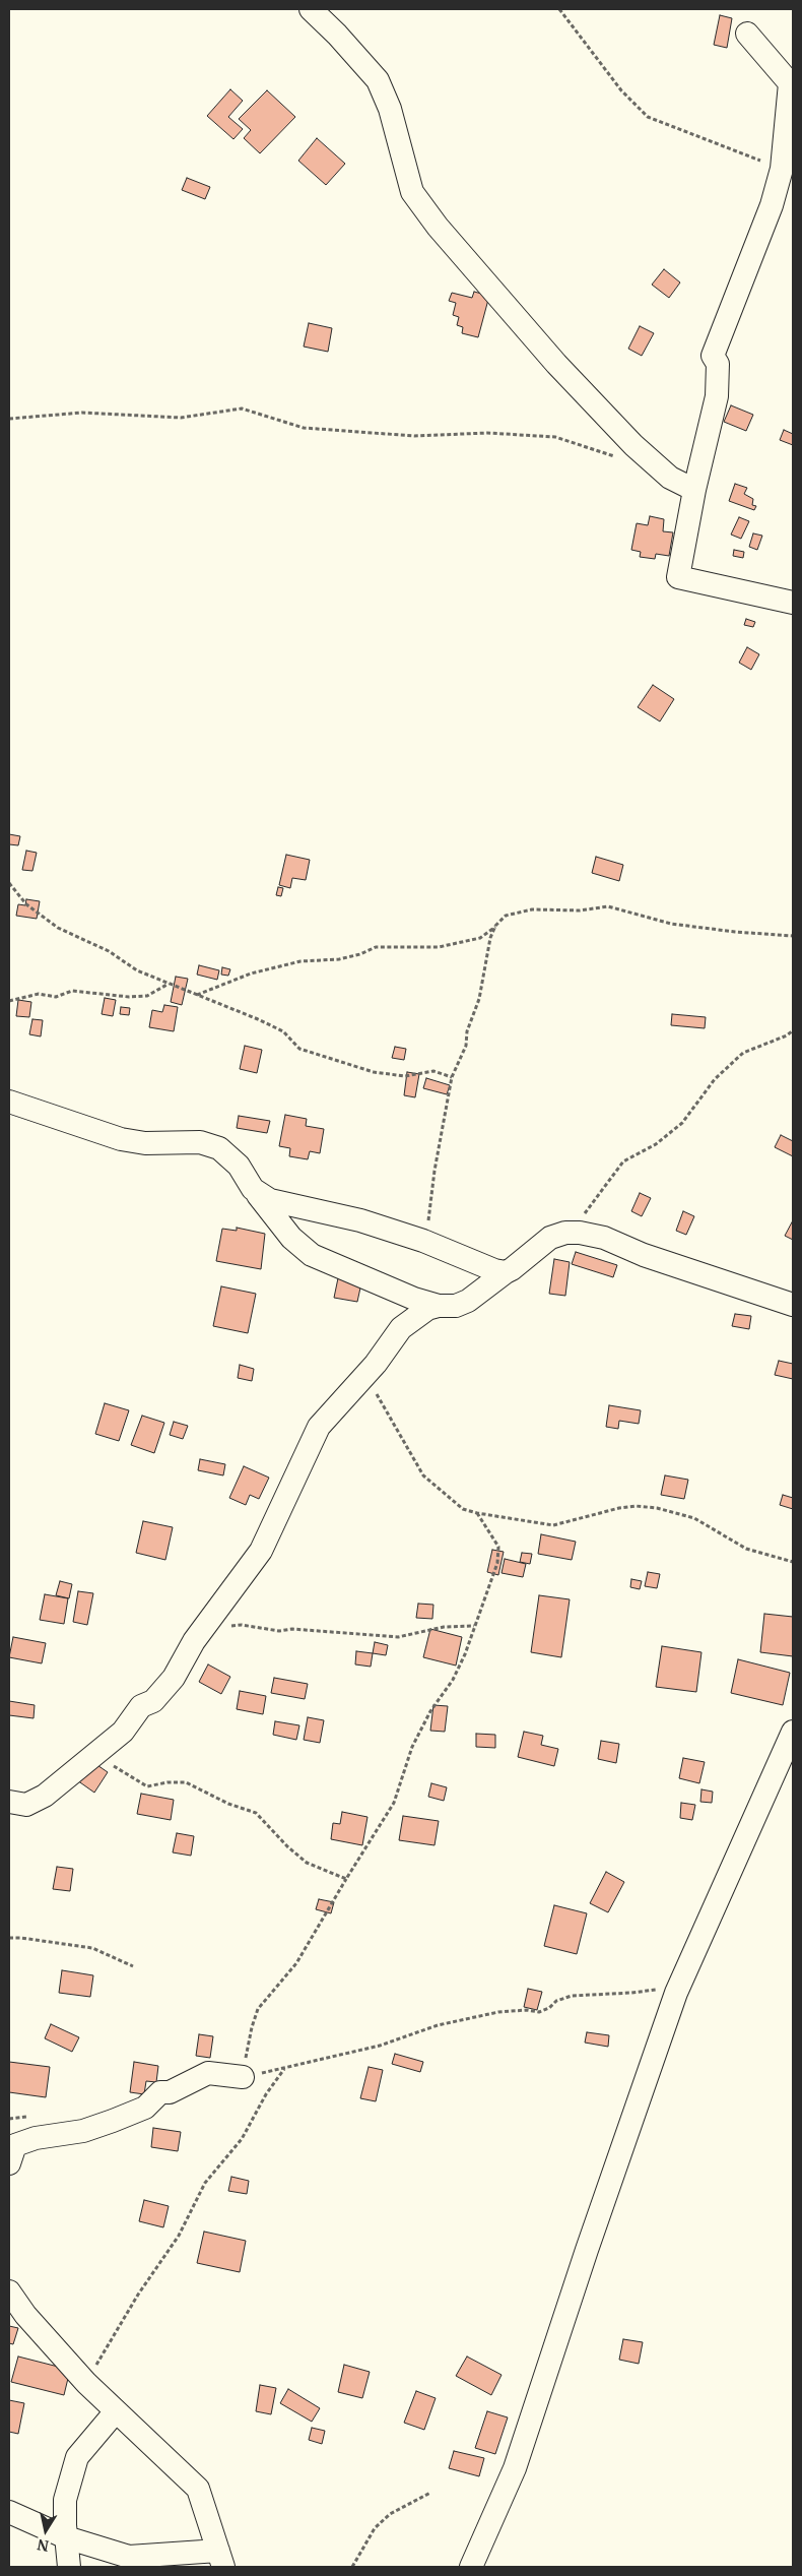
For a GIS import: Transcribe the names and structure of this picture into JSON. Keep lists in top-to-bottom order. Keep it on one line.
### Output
{"north":"bottom"}
